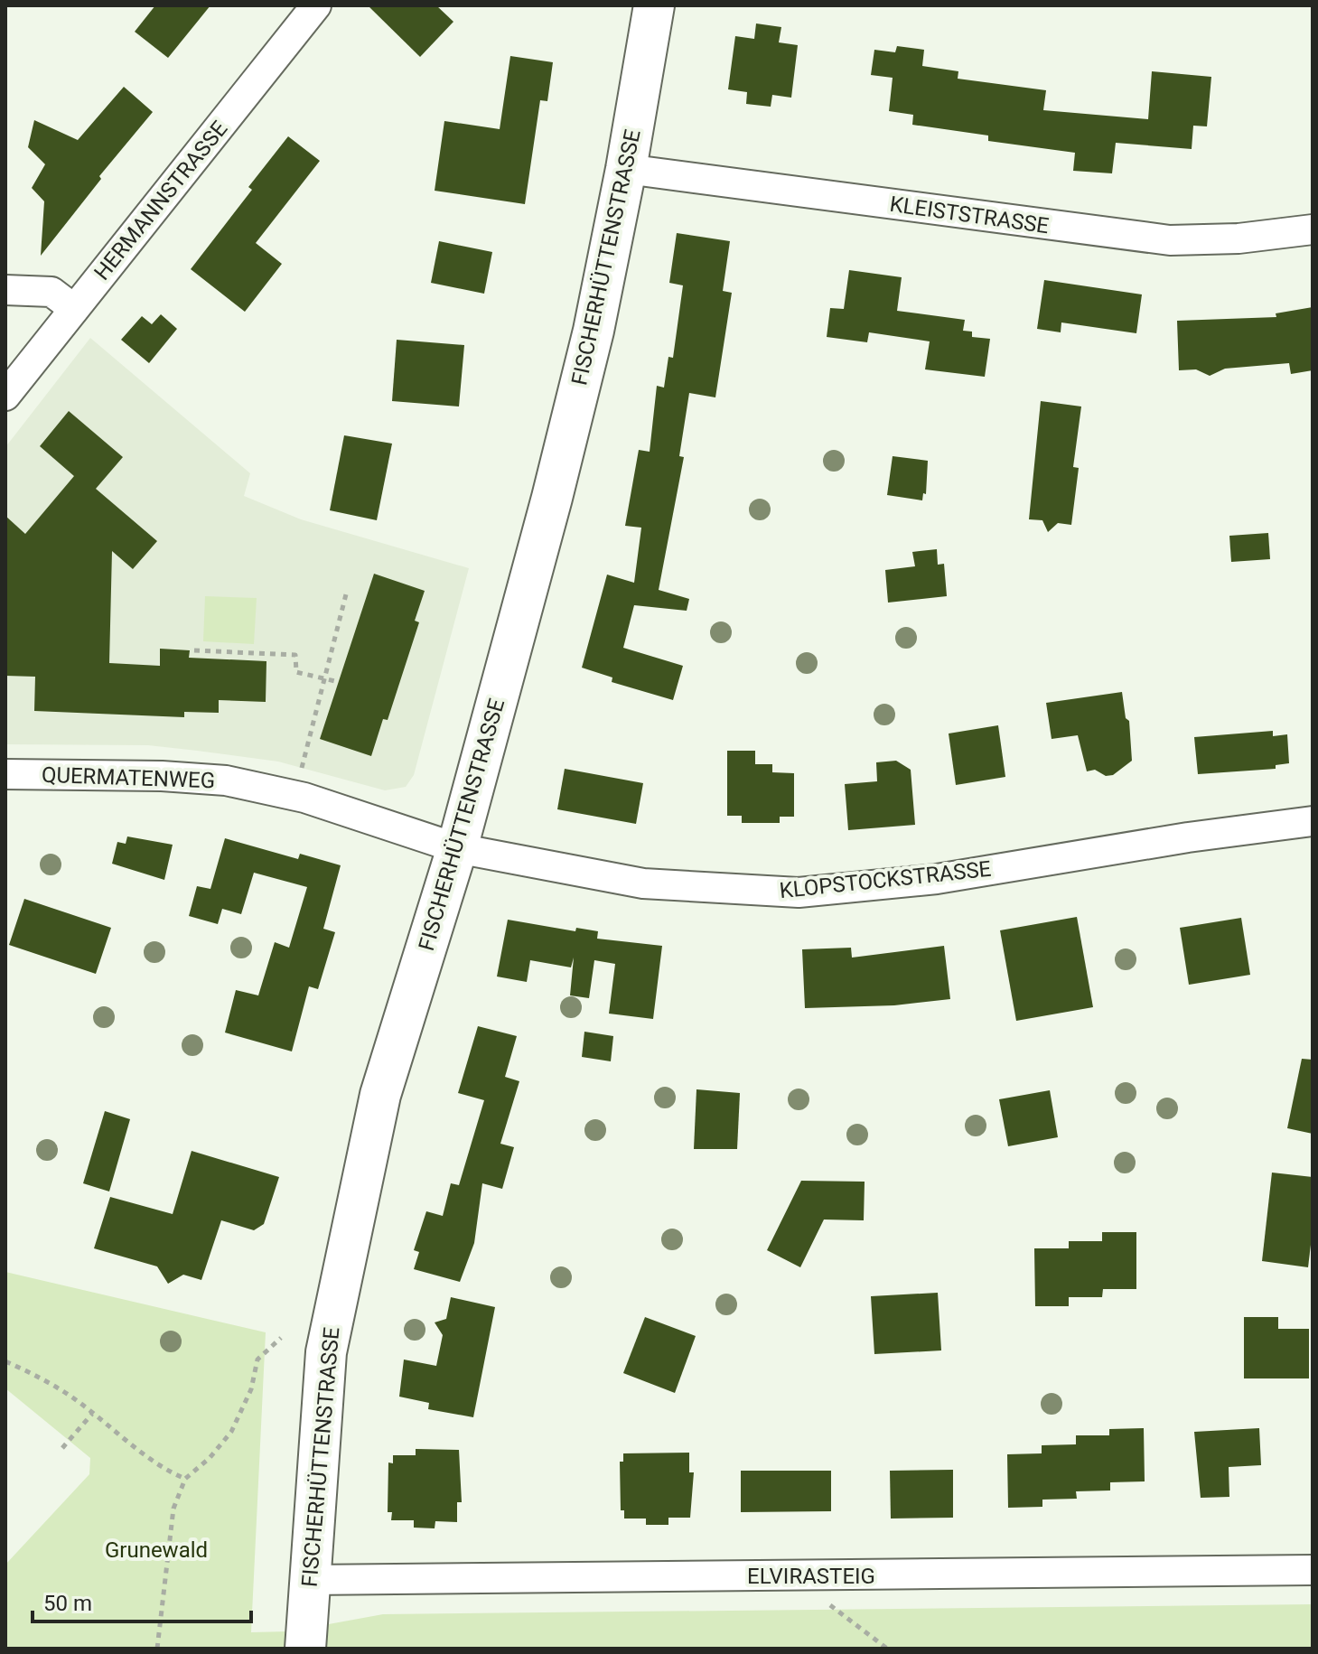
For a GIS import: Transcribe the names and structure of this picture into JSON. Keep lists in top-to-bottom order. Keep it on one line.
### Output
{"streets":{"street":["HERMANNSTRASSE","KLEISTSTRASSE","FISCHERHÜTTENSTRASSE","QUERMATENWEG","KLOPSTOCKSTRASSE","ELVIRASTEIG"]},"crossings":[["KLEISTSTRASSE","FISCHERHÜTTENSTRASSE"],["FISCHERHÜTTENSTRASSE","QUERMATENWEG"],["FISCHERHÜTTENSTRASSE","KLOPSTOCKSTRASSE"],["FISCHERHÜTTENSTRASSE","ELVIRASTEIG"],["QUERMATENWEG","KLOPSTOCKSTRASSE"]],"parks":["Grunewald"],"scale_bar":"50 m"}
